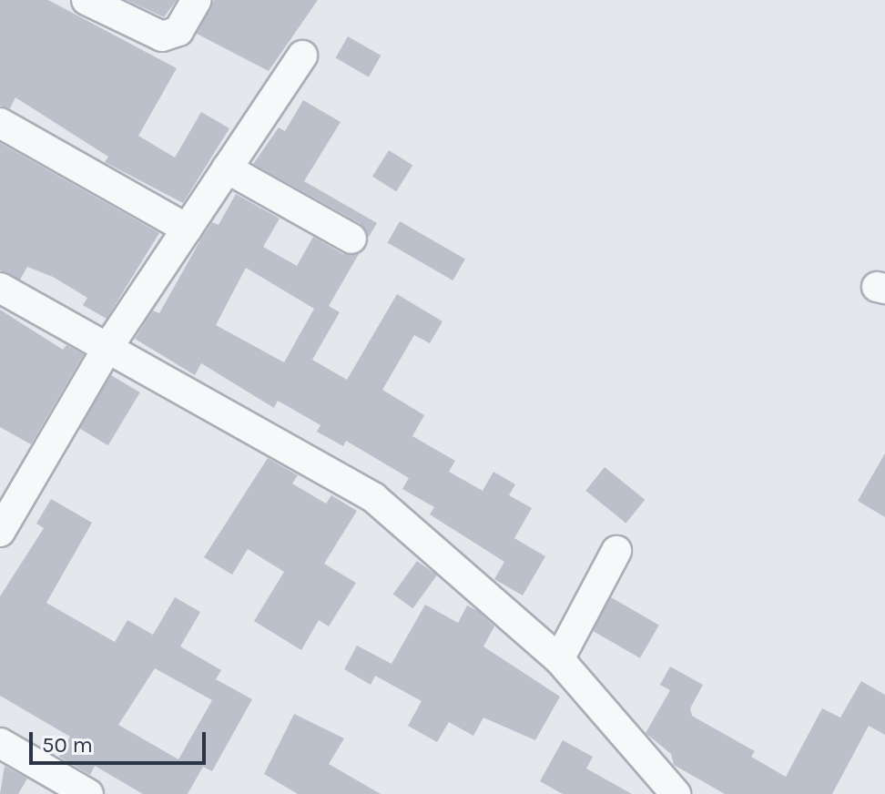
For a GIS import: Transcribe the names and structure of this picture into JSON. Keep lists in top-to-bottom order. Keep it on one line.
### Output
{"scale_bar":"50 m"}
